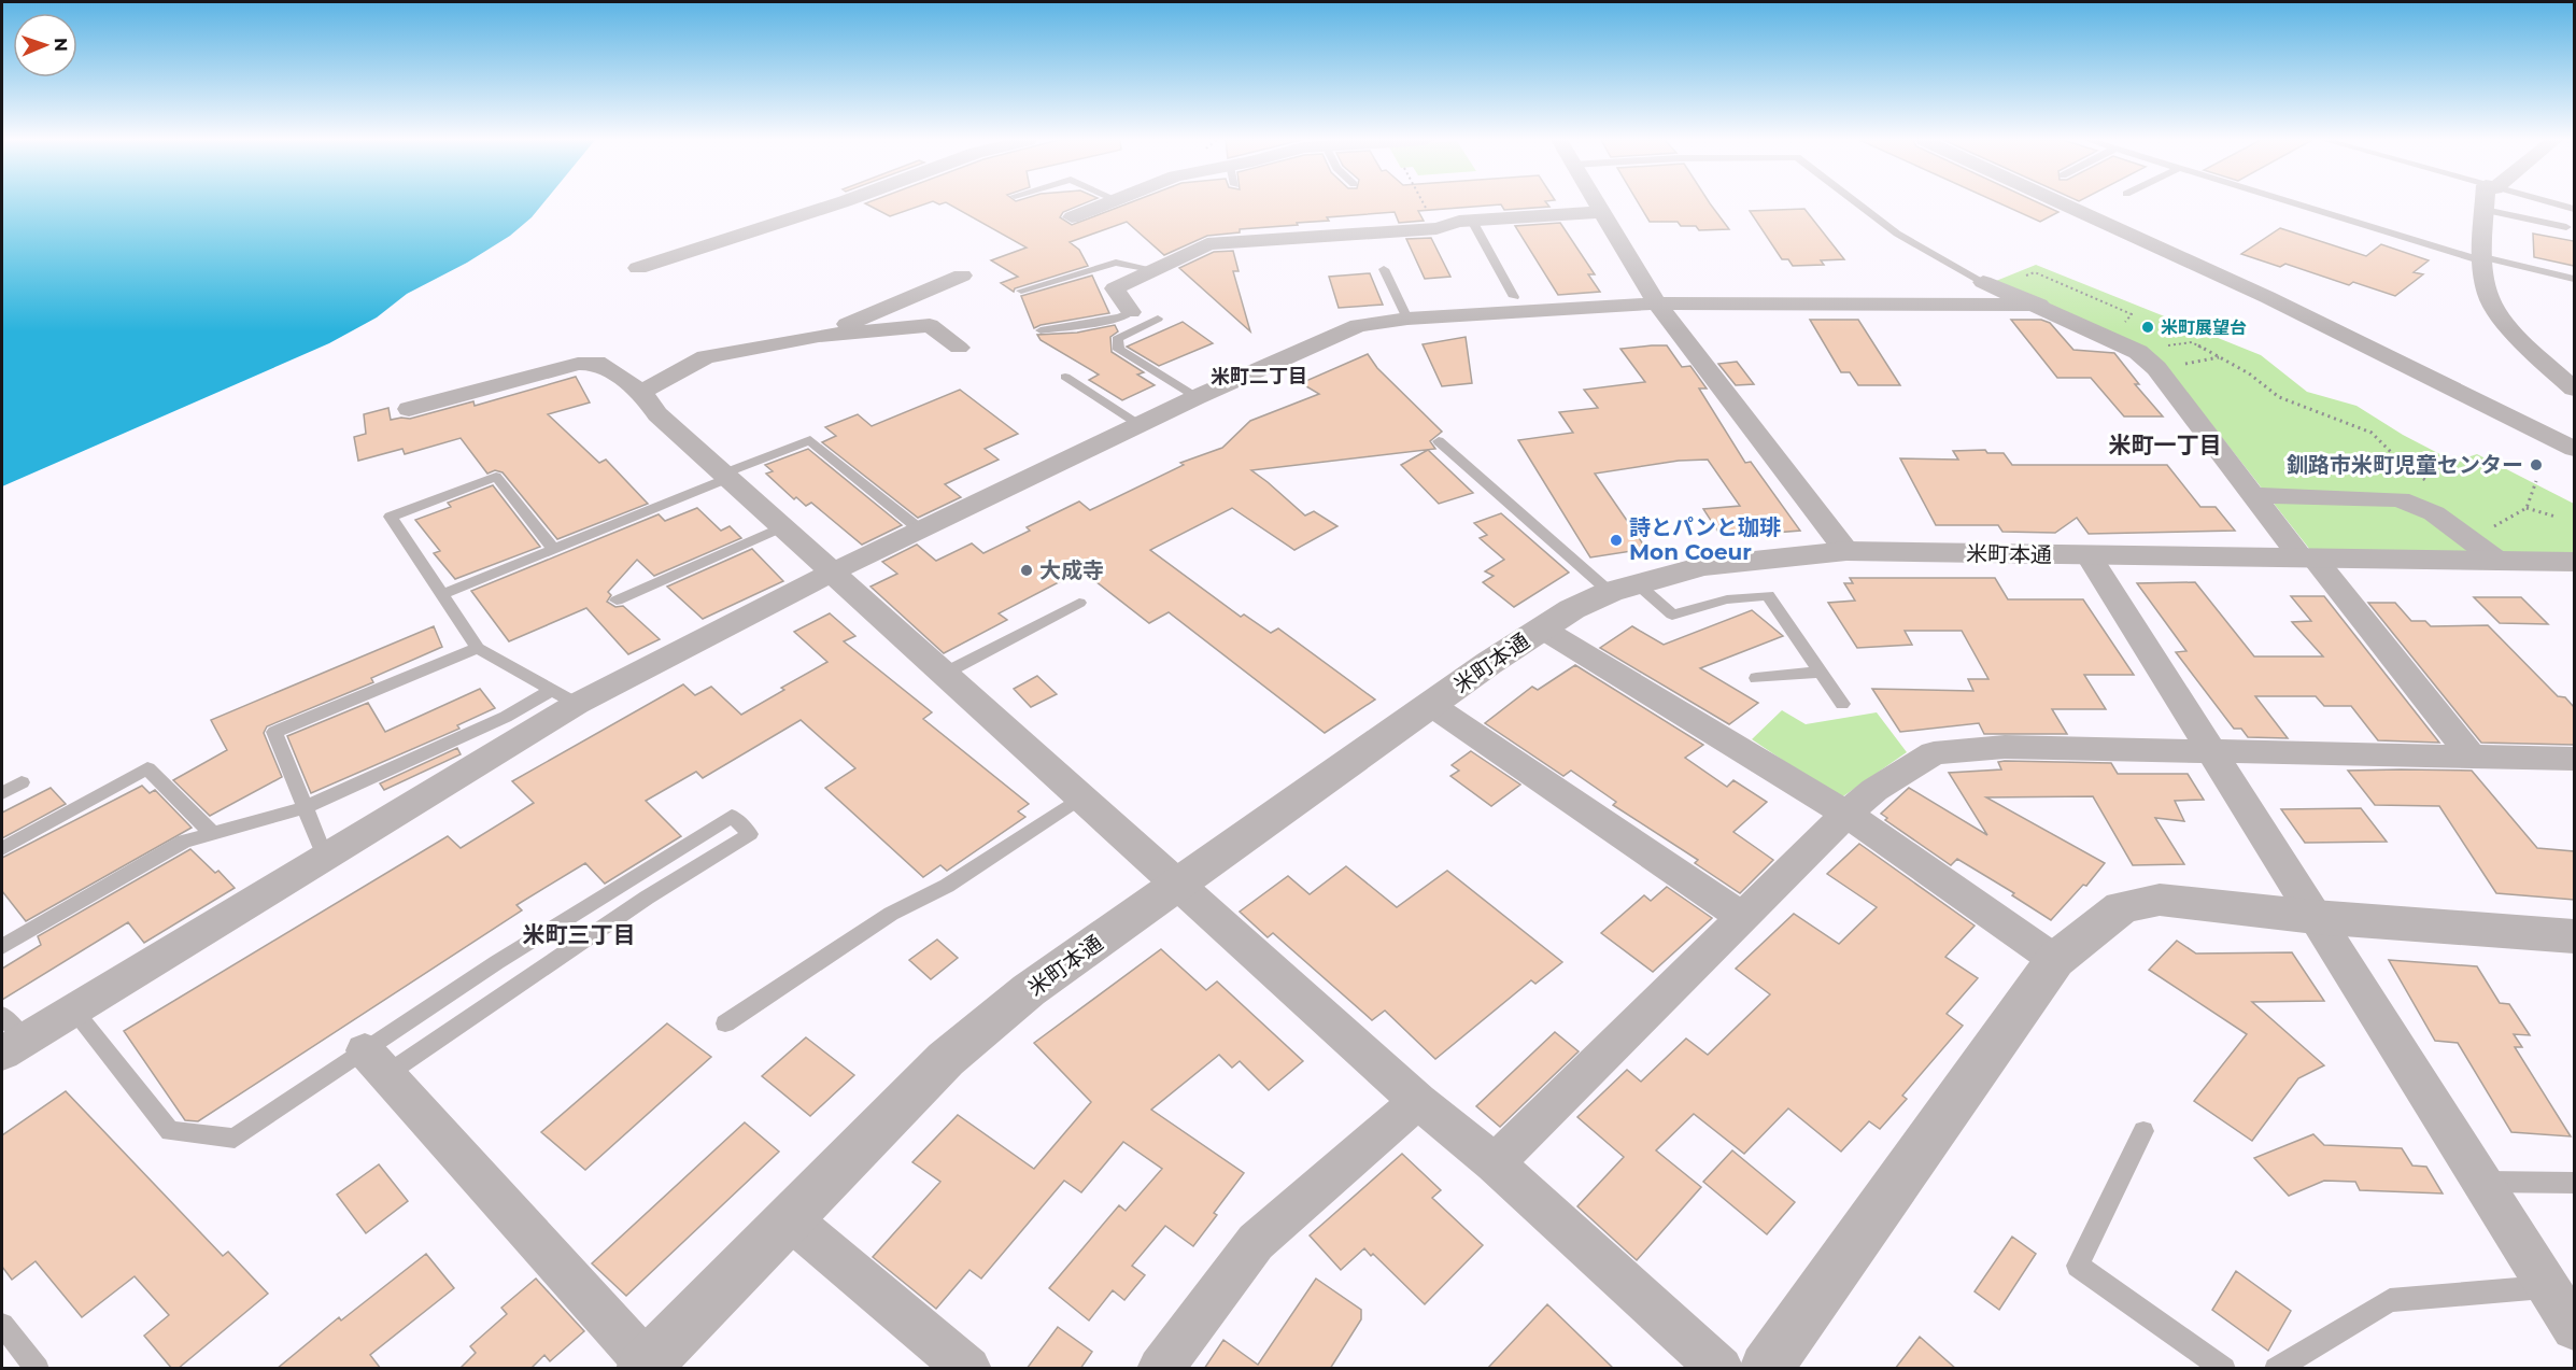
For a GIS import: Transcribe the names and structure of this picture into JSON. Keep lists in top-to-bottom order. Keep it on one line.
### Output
{"streets":{"street":["米町本通"]},"districts":["米町二丁目","米町一丁目","米町三丁目"],"places":["米町展望台","釧路市米町児童センター","詩とパンと珈琲 Mon Coeur","大成寺"],"north":"right"}
